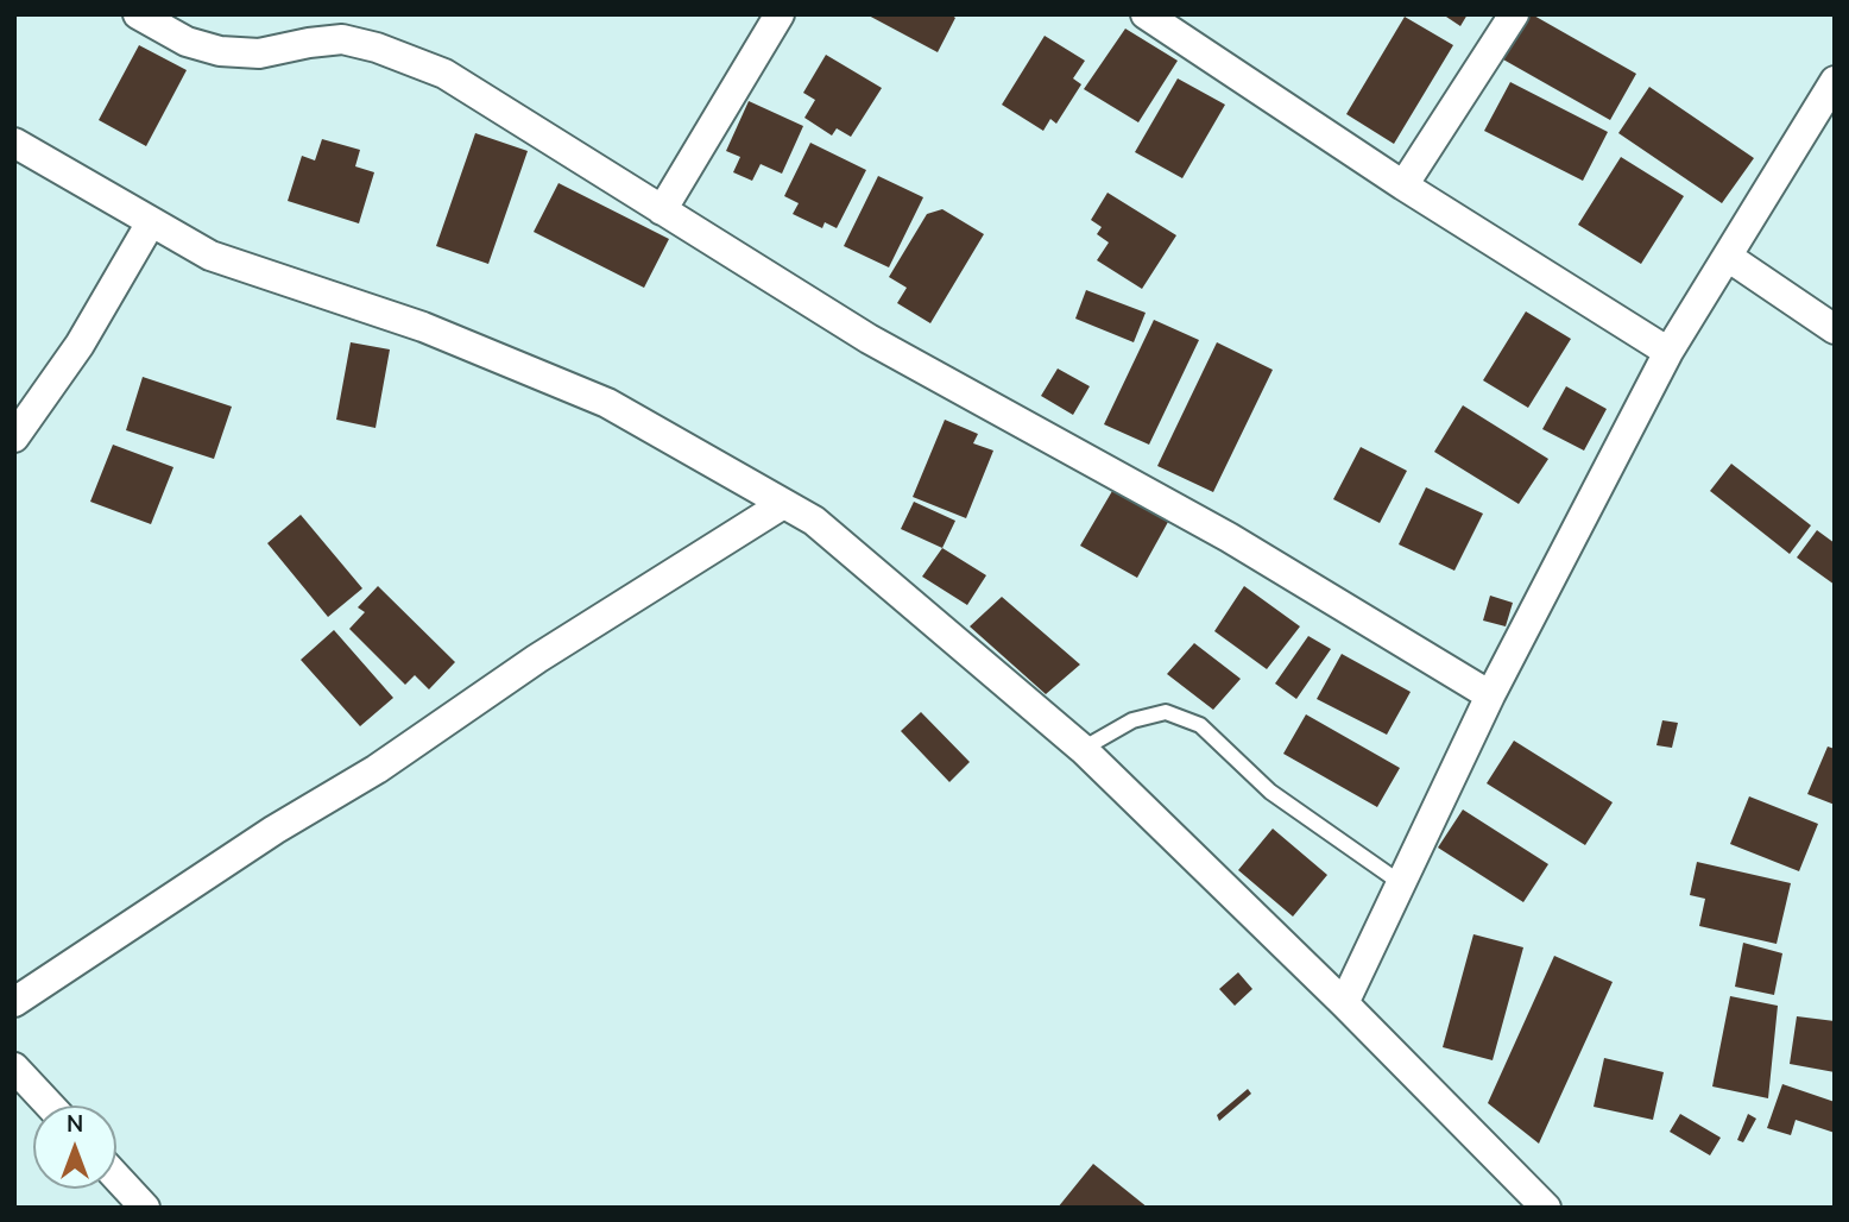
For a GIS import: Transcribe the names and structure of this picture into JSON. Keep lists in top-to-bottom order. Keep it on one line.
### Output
{"north":"top"}
